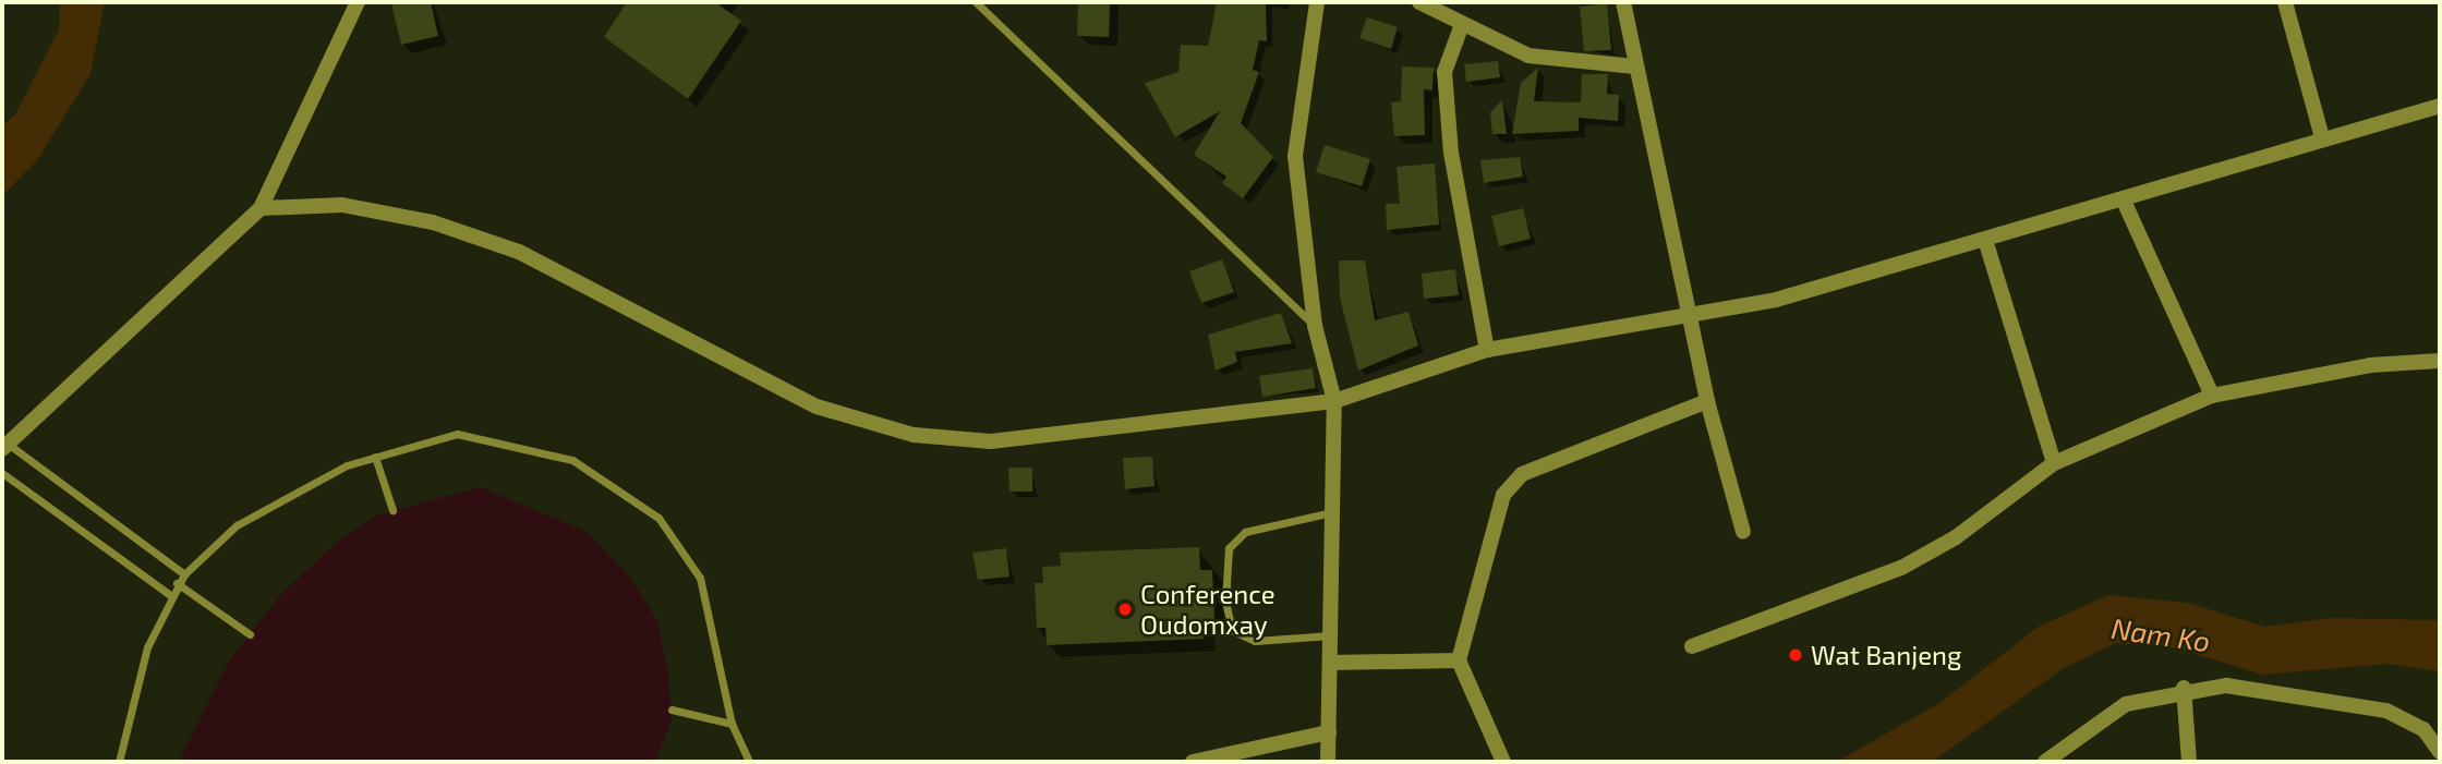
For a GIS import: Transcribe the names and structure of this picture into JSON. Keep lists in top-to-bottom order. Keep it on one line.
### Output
{"water":["Nam Ko"],"places":["Conference Oudomxay","Wat Banjeng"]}
